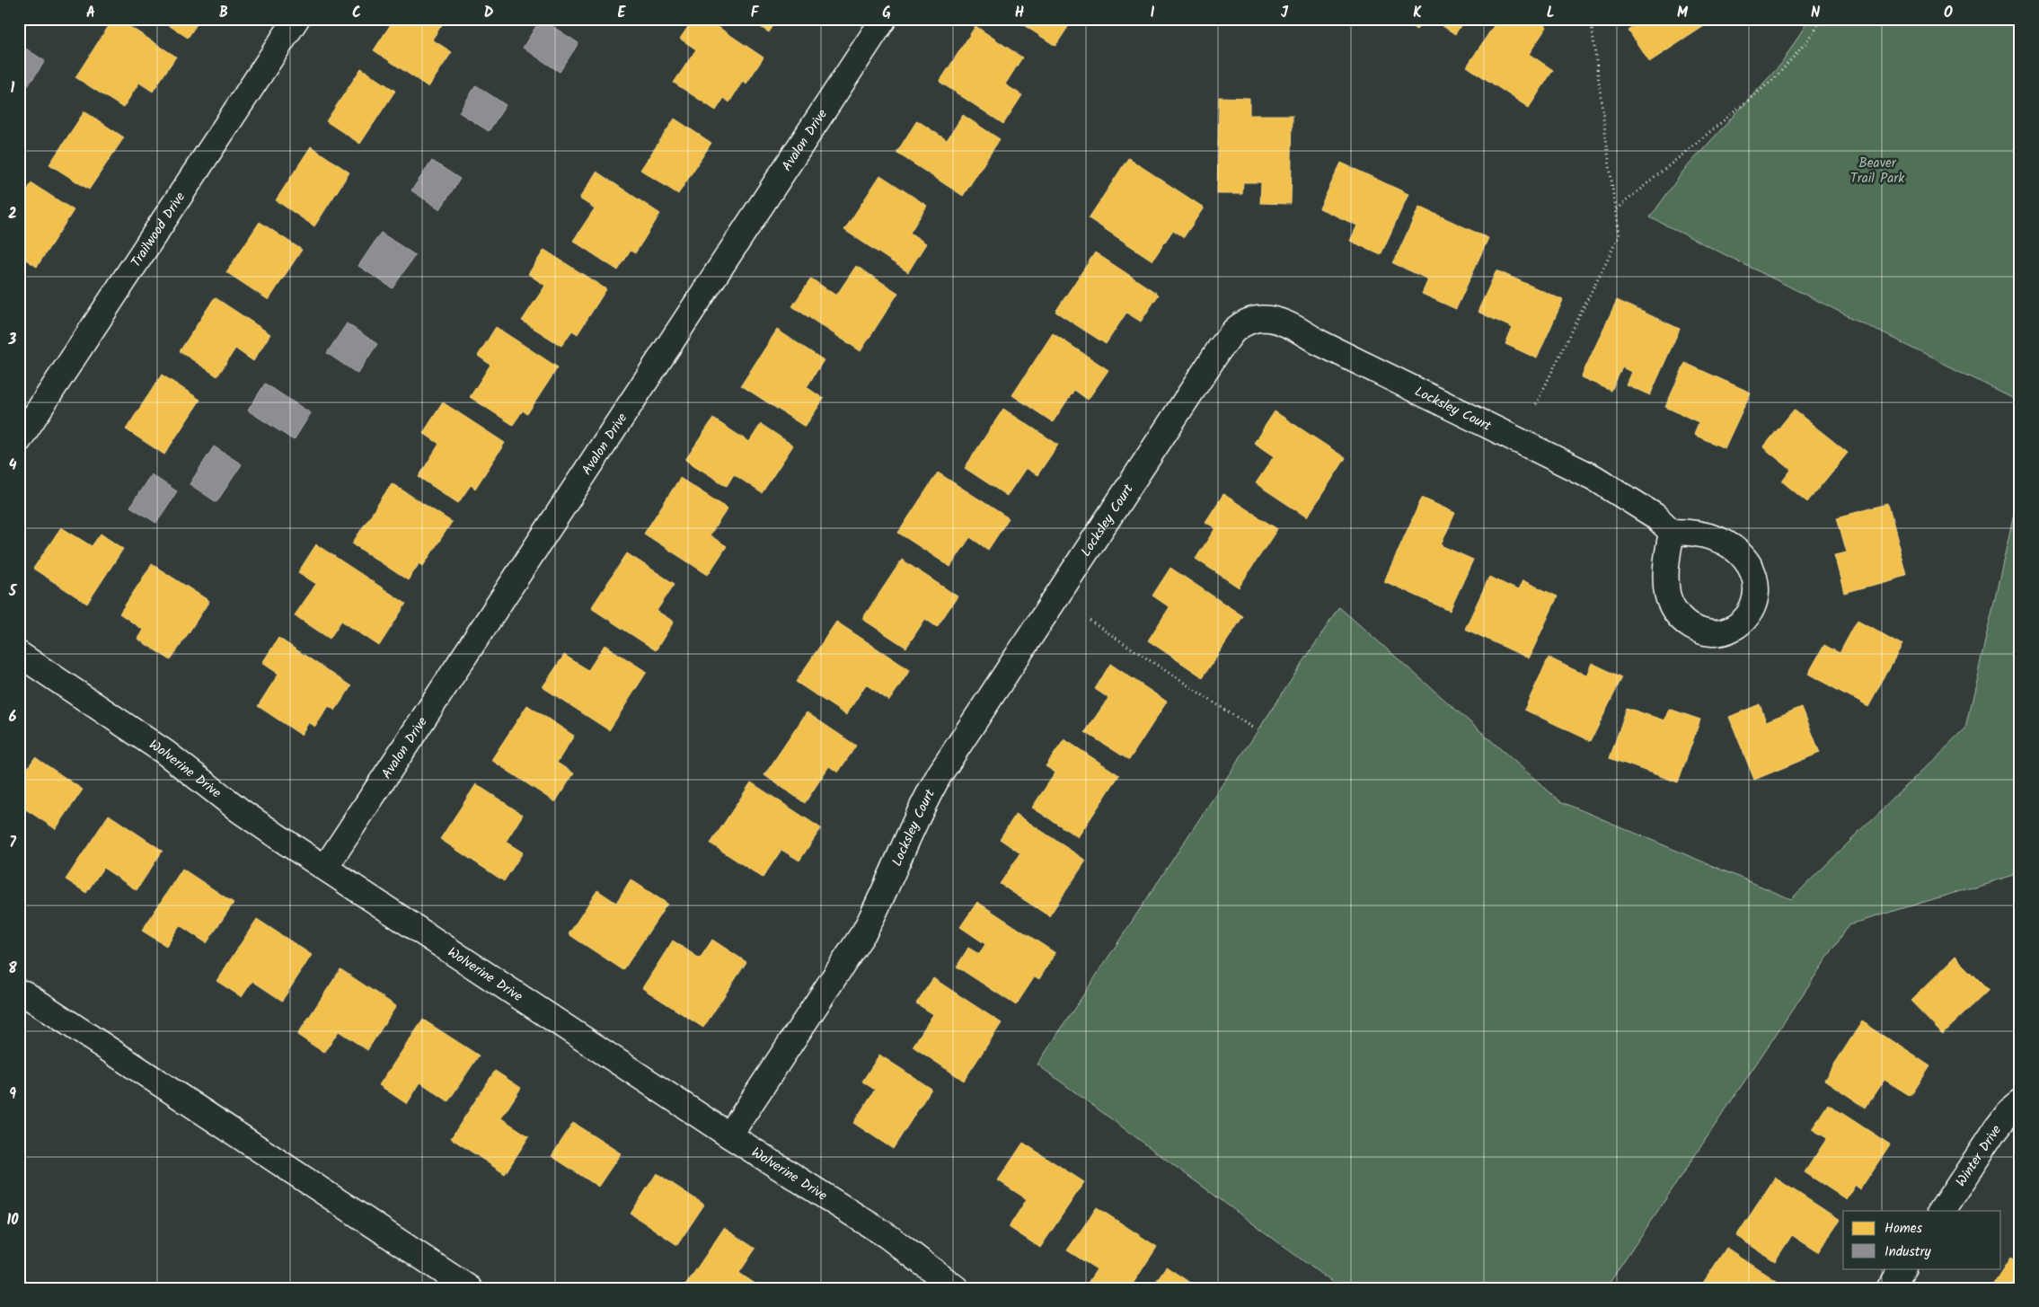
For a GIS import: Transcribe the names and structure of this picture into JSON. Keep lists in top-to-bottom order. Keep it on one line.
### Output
{"streets":{"street":["Avalon Drive","Trailwood Drive","Locksley Court","Wolverine Drive","Winter Drive"]},"crossings":[["Avalon Drive","Wolverine Drive"],["Locksley Court","Wolverine Drive"]],"parks":["Beaver Trail Park"],"legend":["Homes","Industry"],"grid":{"columns":["A","B","C","D","E","F","G","H","I","J","K","L","M","N","O"],"rows":["1","2","3","4","5","6","7","8","9","10"]}}
